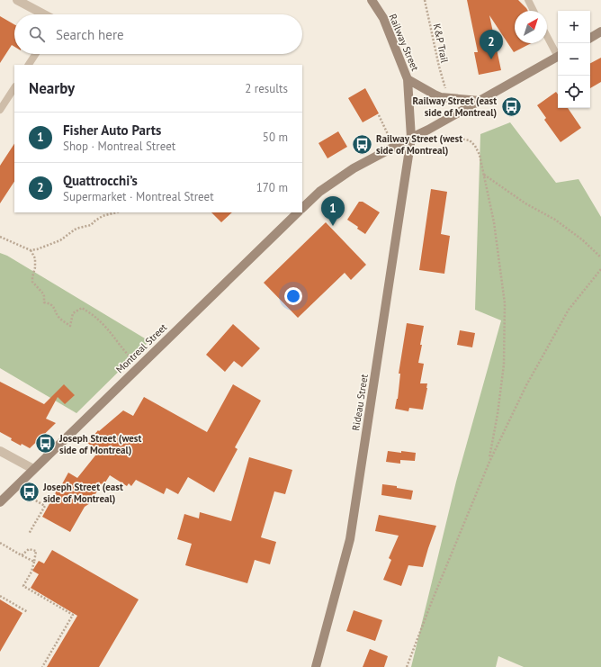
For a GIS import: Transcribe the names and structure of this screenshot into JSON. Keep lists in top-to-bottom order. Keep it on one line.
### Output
{"streets":{"main road":["Railway Street","Montreal Street","Rideau Street"],"path":["K&P Trail"]},"crossings":[["Railway Street","Rideau Street"]],"places":{"bus stop":["Railway Street (east side of Montreal)","Railway Street (west side of Montreal)","Joseph Street (west side of Montreal)","Joseph Street (east side of Montreal)"]},"north":"top right","page":{"map_buttons":["+","−"],"search":"Search here","pins":["2","1"],"heading":["Nearby","2 results"],"list":[{"mark":"1","name":"Fisher Auto Parts","note":"Shop · Montreal Street","value":"50 m"},{"mark":"2","name":"Quattrocchi’s","note":"Supermarket · Montreal Street","value":"170 m"}]}}
